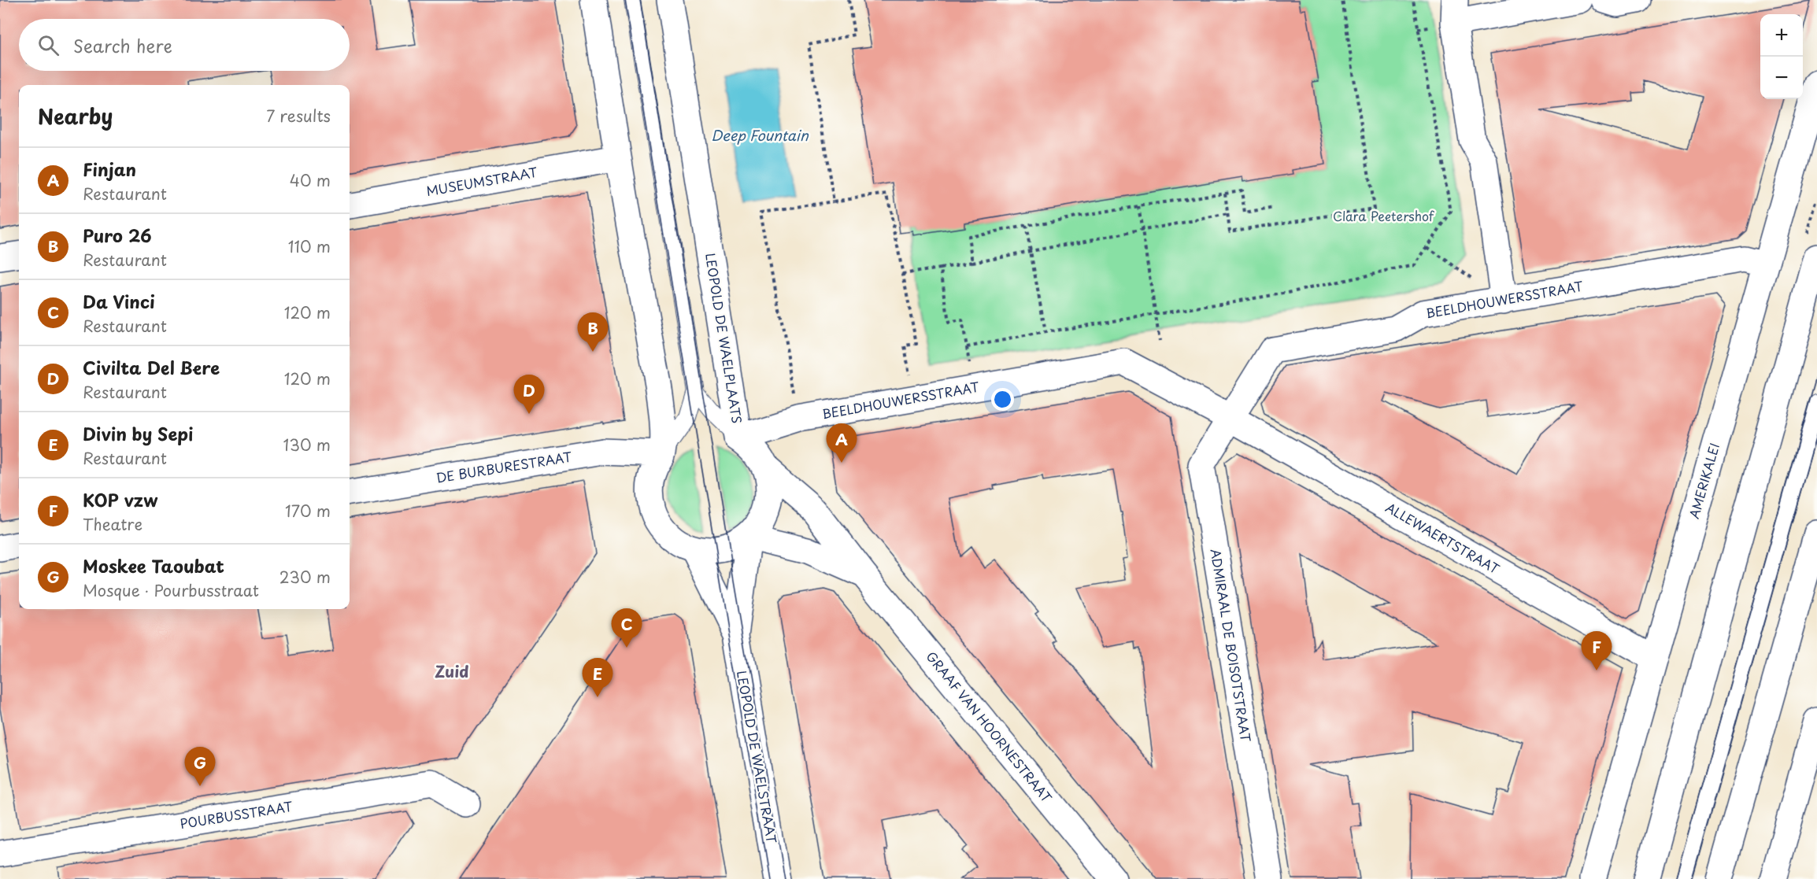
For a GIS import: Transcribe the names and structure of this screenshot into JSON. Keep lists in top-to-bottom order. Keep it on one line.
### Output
{"streets":{"street":["MUSEUMSTRAAT","BEELDHOUWERSSTRAAT","LEOPOLD DE WAELPLAATS","DE BURBURESTRAAT","AMERIKALEI","ALLEWAERTSTRAAT","ADMIRAAL DE BOISOTSTRAAT","GRAAF VAN HOORNESTRAAT","LEOPOLD DE WAELSTRAAT","POURBUSSTRAAT"]},"crossings":[["MUSEUMSTRAAT","LEOPOLD DE WAELPLAATS"],["BEELDHOUWERSSTRAAT","LEOPOLD DE WAELPLAATS"],["BEELDHOUWERSSTRAAT","AMERIKALEI"],["BEELDHOUWERSSTRAAT","ALLEWAERTSTRAAT"],["BEELDHOUWERSSTRAAT","ADMIRAAL DE BOISOTSTRAAT"],["LEOPOLD DE WAELPLAATS","DE BURBURESTRAAT"],["LEOPOLD DE WAELPLAATS","GRAAF VAN HOORNESTRAAT"],["LEOPOLD DE WAELPLAATS","LEOPOLD DE WAELSTRAAT"],["AMERIKALEI","ALLEWAERTSTRAAT"],["ALLEWAERTSTRAAT","ADMIRAAL DE BOISOTSTRAAT"],["GRAAF VAN HOORNESTRAAT","LEOPOLD DE WAELSTRAAT"]],"districts":["Zuid"],"water":["Deep Fountain"],"parks":["Clara Peetershof"],"page":{"map_buttons":["+","−"],"search":"Search here","heading":["Nearby","7 results"],"list":[{"mark":"A","name":"Finjan","note":"Restaurant","value":"40 m"},{"mark":"B","name":"Puro 26","note":"Restaurant","value":"110 m"},{"mark":"C","name":"Da Vinci","note":"Restaurant","value":"120 m"},{"mark":"D","name":"Civilta Del Bere","note":"Restaurant","value":"120 m"},{"mark":"E","name":"Divin by Sepi","note":"Restaurant","value":"130 m"},{"mark":"F","name":"KOP vzw","note":"Theatre","value":"170 m"},{"mark":"G","name":"Moskee Taoubat","note":"Mosque · Pourbusstraat","value":"230 m"}],"pins":["B","D","A","C","F","E","G"]}}
